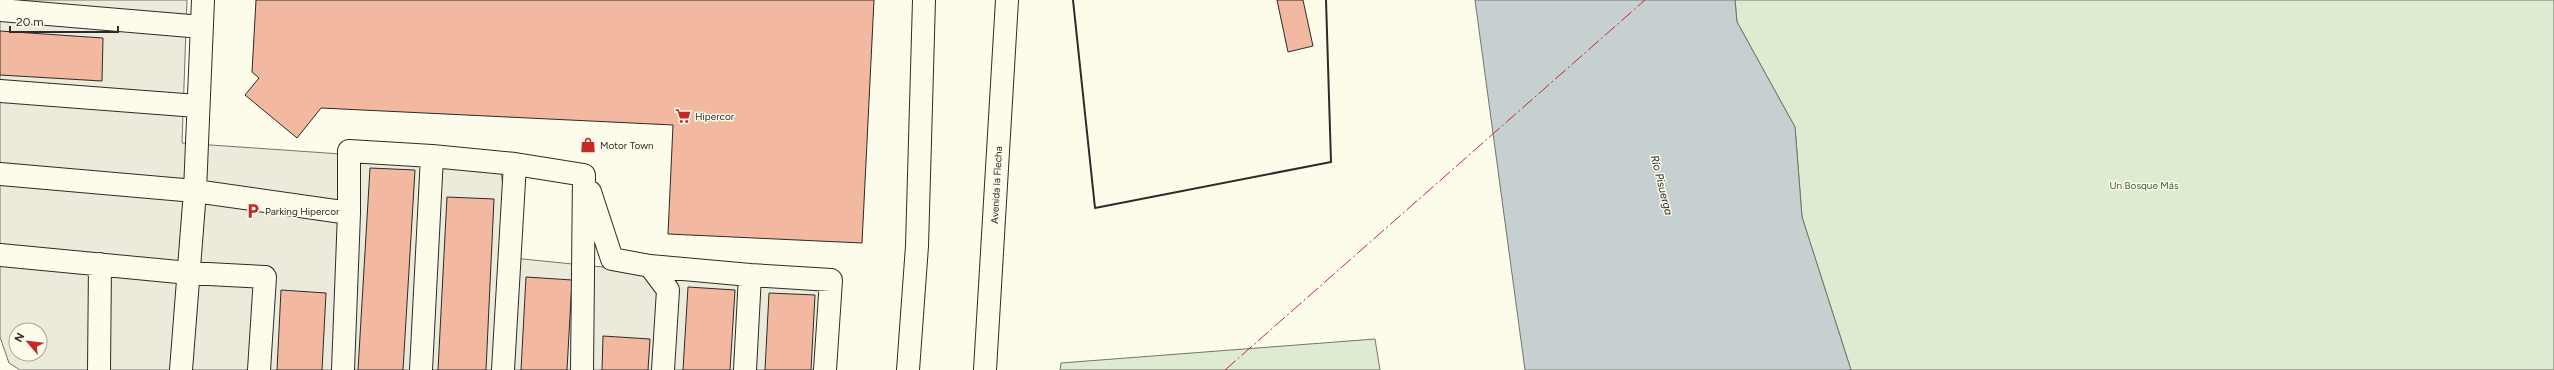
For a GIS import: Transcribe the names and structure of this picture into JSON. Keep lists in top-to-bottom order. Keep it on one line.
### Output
{"streets":{"lane":["Avenida la Flecha"]},"water":["Río Pisuerga"],"parks":["Un Bosque Más"],"places":{"supermarket":["Hipercor"],"shop":["Motor Town"],"parking":["Parking Hipercor"]},"scale_bar":"20 m","north":"top left"}
